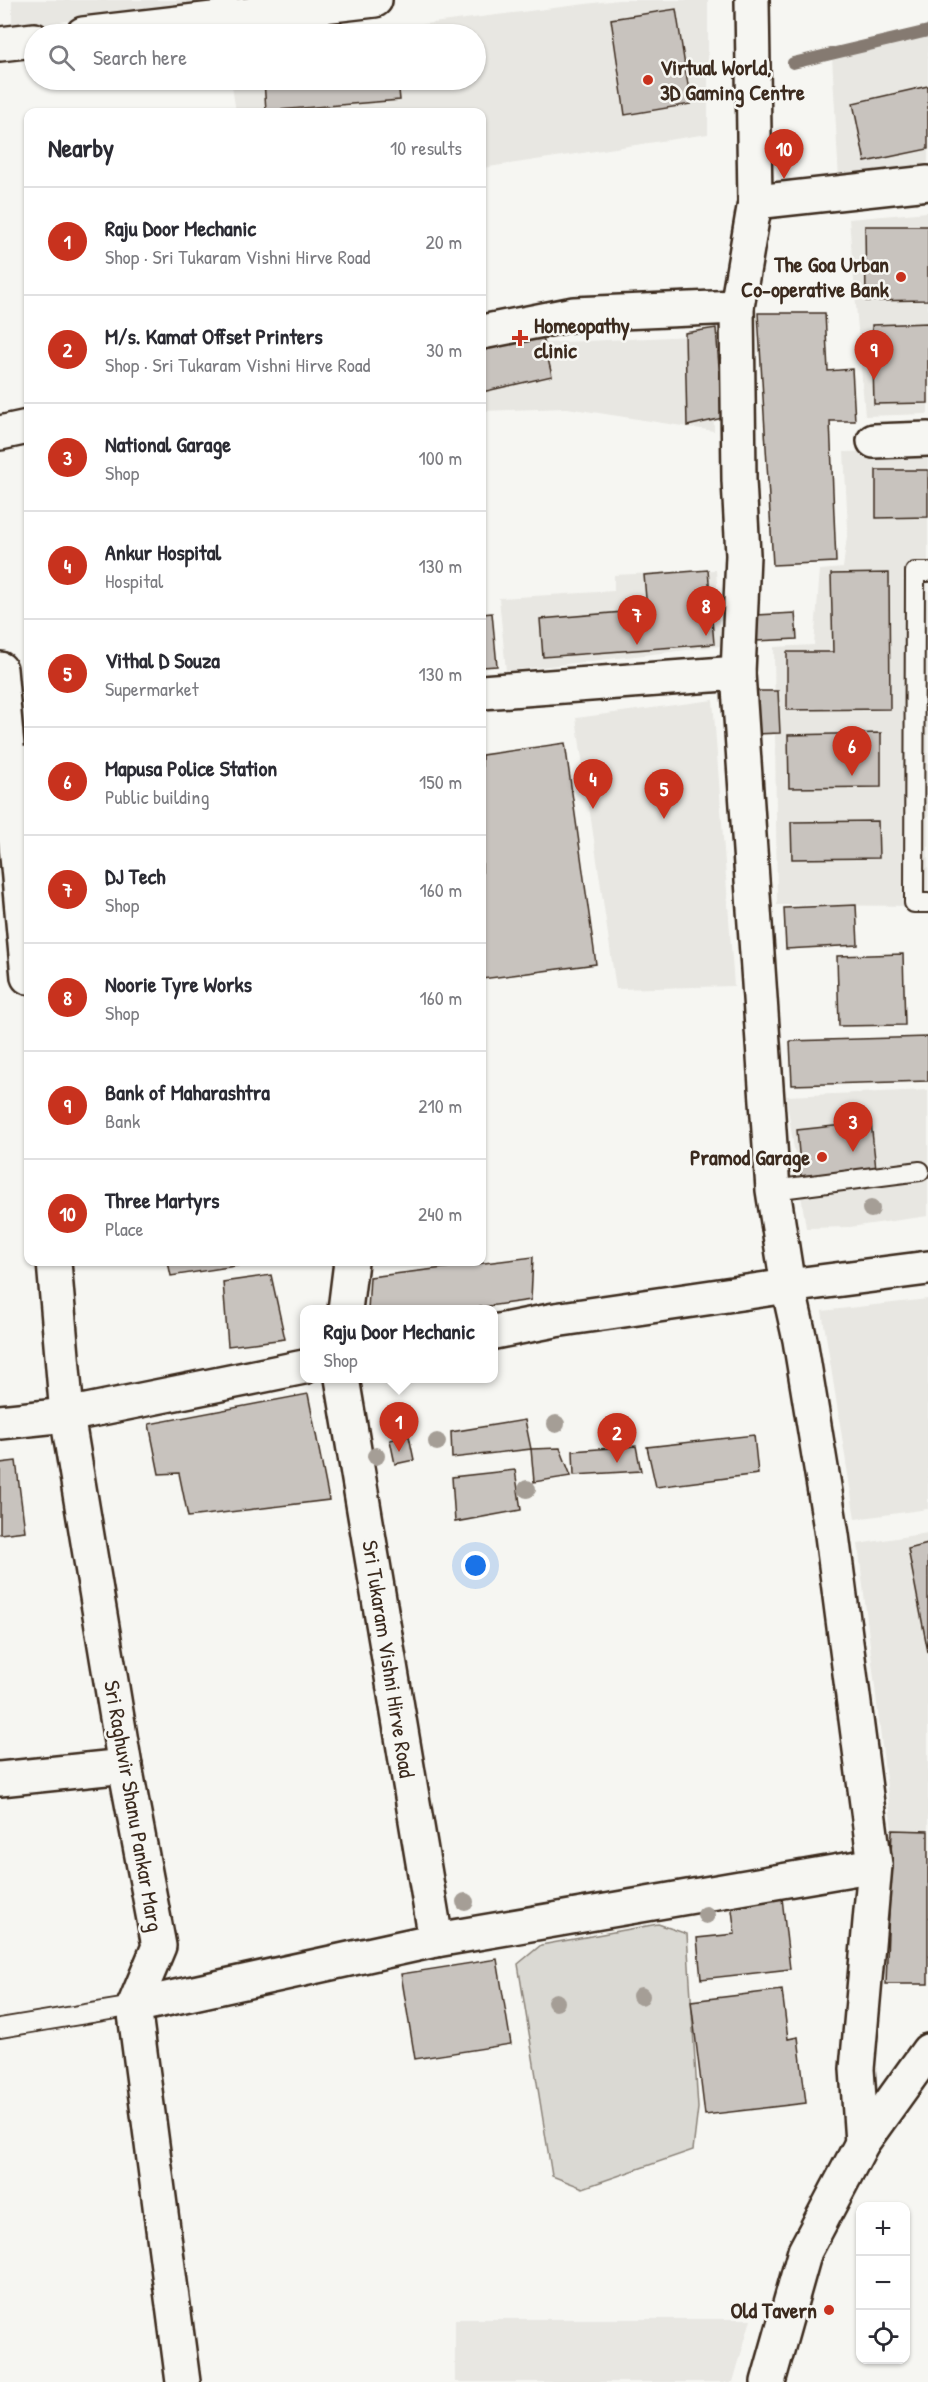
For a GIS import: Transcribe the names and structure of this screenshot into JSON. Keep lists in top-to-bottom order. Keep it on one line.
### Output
{"streets":{"street":["Sri Tukaram Vishni Hirve Road","Sri Raghuvir Shanu Pankar Marg"]},"places":{"other":["Virtual World, 3D Gaming Centre","The Goa Urban Co-operative Bank","Pramod Garage","Old Tavern"],"health":["Homeopathy clinic"]},"page":{"search":"Search here","heading":["Nearby","10 results"],"pins":["10","9","8","7","6","4","5","3","1","2"],"list":[{"mark":"1","name":"Raju Door Mechanic","note":"Shop · Sri Tukaram Vishni Hirve Road","value":"20 m"},{"mark":"2","name":"M/s. Kamat Offset Printers","note":"Shop · Sri Tukaram Vishni Hirve Road","value":"30 m"},{"mark":"3","name":"National Garage","note":"Shop","value":"100 m"},{"mark":"4","name":"Ankur Hospital","note":"Hospital","value":"130 m"},{"mark":"5","name":"Vithal D Souza","note":"Supermarket","value":"130 m"},{"mark":"6","name":"Mapusa Police Station","note":"Public building","value":"150 m"},{"mark":"7","name":"DJ Tech","note":"Shop","value":"160 m"},{"mark":"8","name":"Noorie Tyre Works","note":"Shop","value":"160 m"},{"mark":"9","name":"Bank of Maharashtra","note":"Bank","value":"210 m"},{"mark":"10","name":"Three Martyrs","note":"Place","value":"240 m"}],"popup":["Raju Door Mechanic","Shop"],"map_buttons":["+","−"]}}
